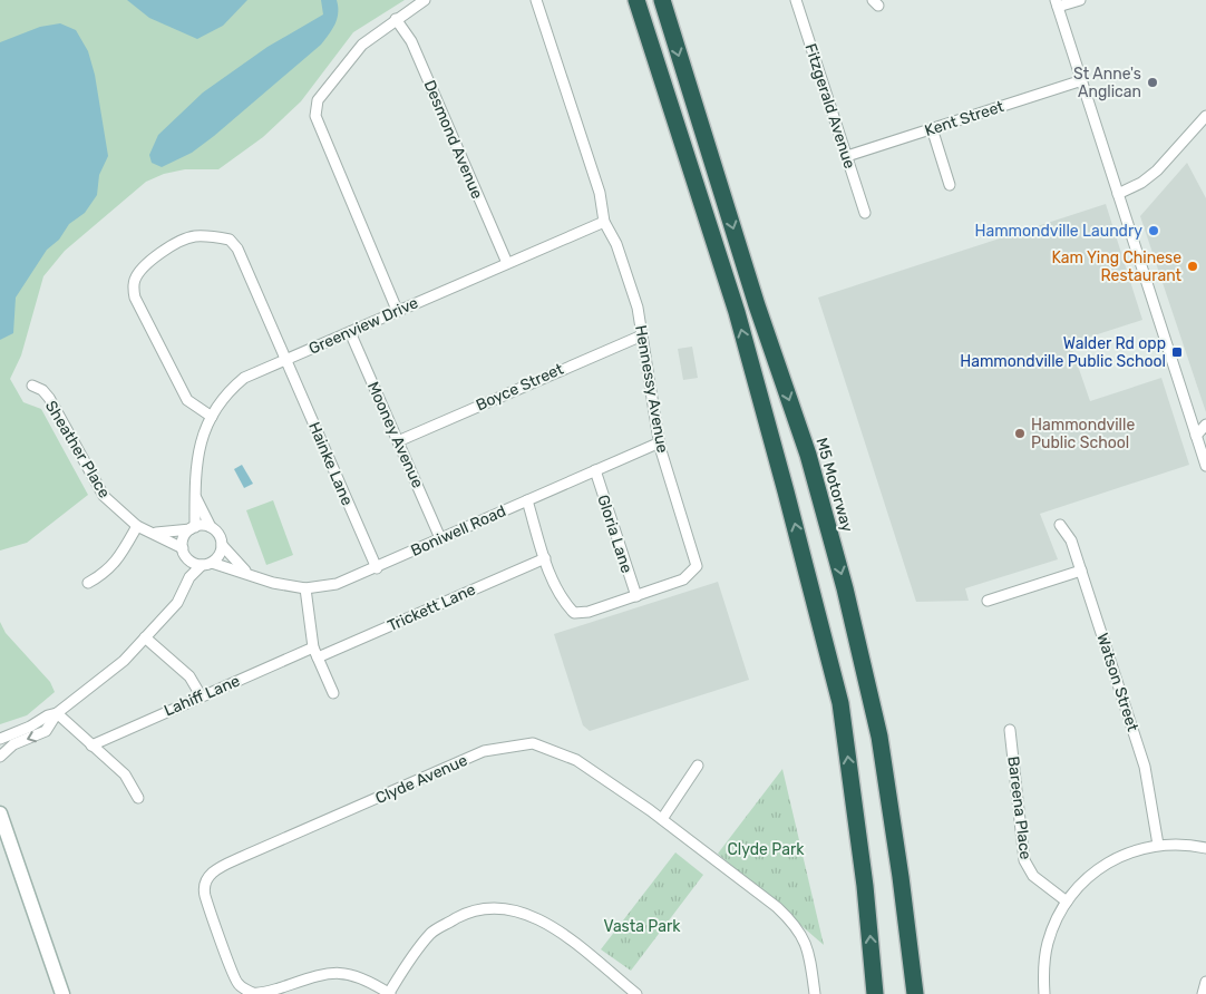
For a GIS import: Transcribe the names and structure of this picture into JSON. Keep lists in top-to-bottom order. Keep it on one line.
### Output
{"streets":{"highway":["M5 Motorway"],"street":["Fitzgerald Avenue","Kent Street","Desmond Avenue","Greenview Drive","Boyce Street","Hennessy Avenue","Mooney Avenue","Sheather Place","Hainke Lane","Boniwell Road","Gloria Lane","Trickett Lane","Watson Street","Lahiff Lane","Clyde Avenue","Bareena Place"]},"crossings":[["Fitzgerald Avenue","Kent Street"],["Desmond Avenue","Greenview Drive"],["Greenview Drive","Hennessy Avenue"],["Greenview Drive","Mooney Avenue"],["Greenview Drive","Sheather Place"],["Greenview Drive","Hainke Lane"],["Greenview Drive","Boniwell Road"],["Boyce Street","Hennessy Avenue"],["Boyce Street","Mooney Avenue"],["Hennessy Avenue","Boniwell Road"],["Hennessy Avenue","Gloria Lane"],["Hennessy Avenue","Trickett Lane"],["Mooney Avenue","Boniwell Road"],["Sheather Place","Boniwell Road"],["Hainke Lane","Boniwell Road"],["Boniwell Road","Gloria Lane"],["Trickett Lane","Lahiff Lane"]],"parks":["Clyde Park","Vasta Park"],"places":{"other":["St Anne's Anglican","Hammondville Laundry","Kam Ying Chinese Restaurant","Hammondville Public School"],"transit":["Walder Rd opp Hammondville Public School"]}}
